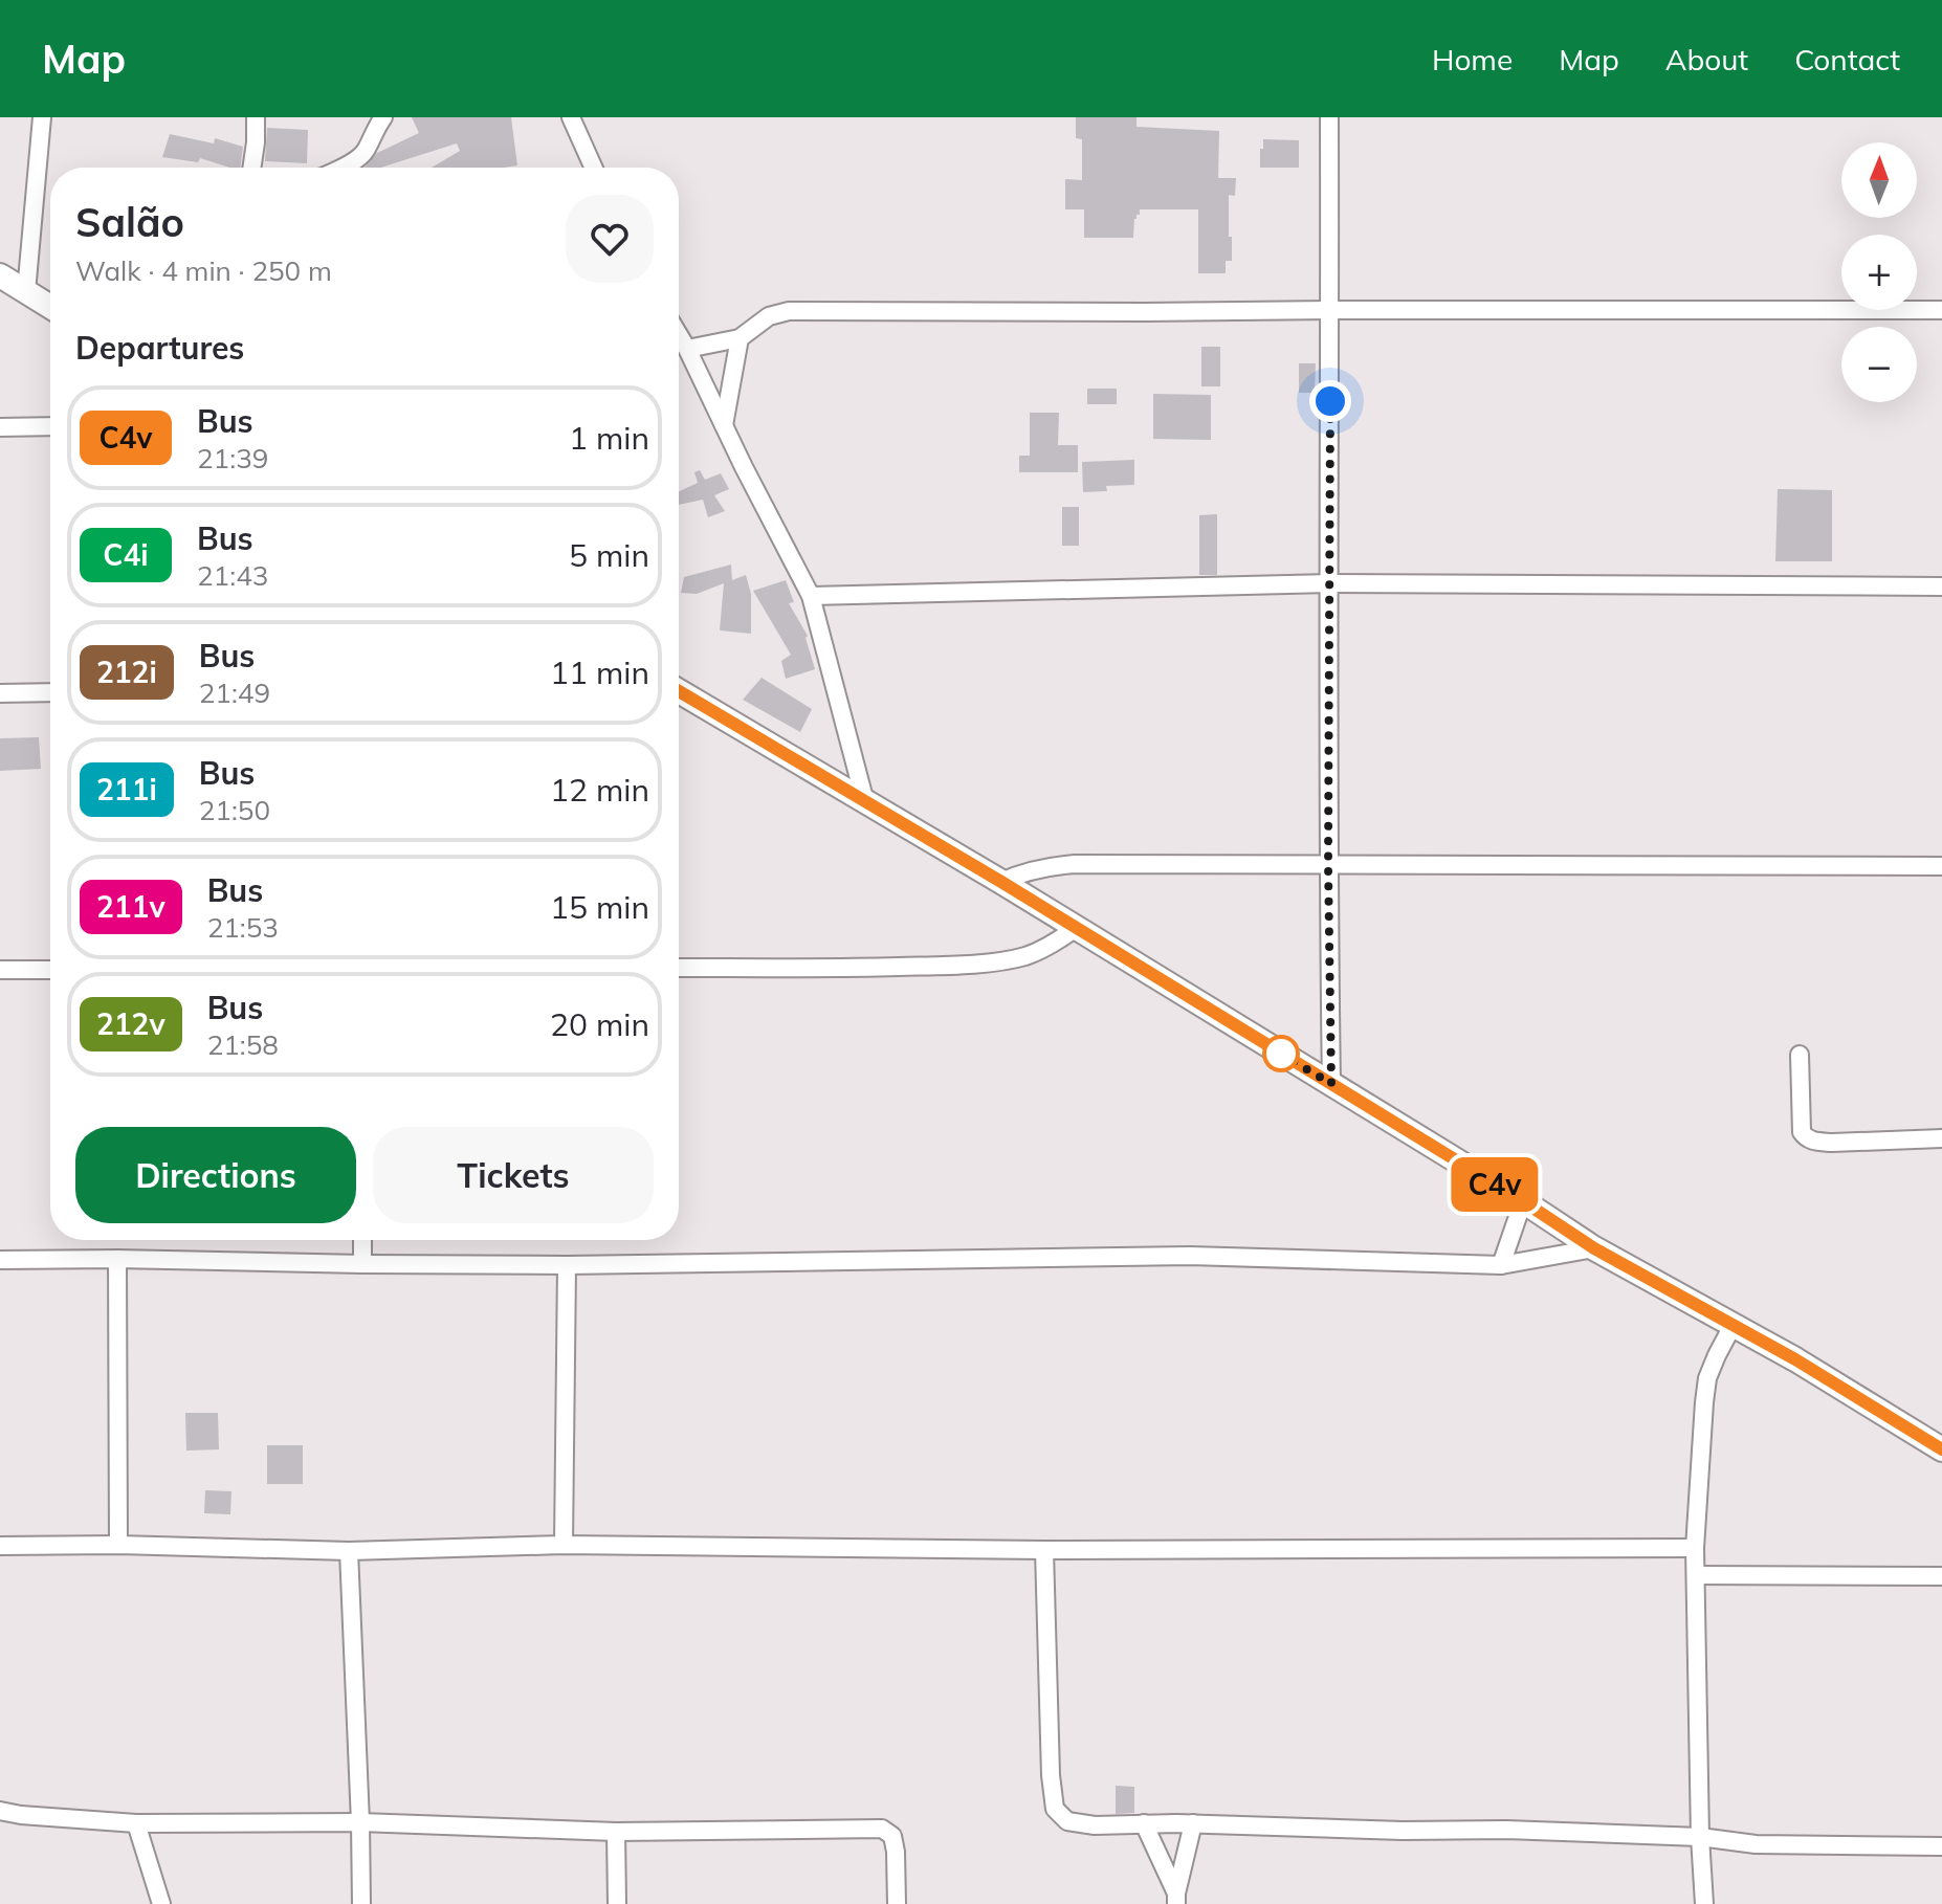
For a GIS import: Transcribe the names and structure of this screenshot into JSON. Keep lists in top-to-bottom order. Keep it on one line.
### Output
{"lines":["bus line C4v"],"north":"top","page":{"header":"Map","nav":["Home","Map","About","Contact"],"on_map":"C4v","map_buttons":["+","−"],"heading":[["Salão","Walk · 4 min · 250 m"],"Departures"],"list":[{"mark":"C4v","name":"Bus","note":"21:39","value":"1 min"},{"mark":"C4i","name":"Bus","note":"21:43","value":"5 min"},{"mark":"212i","name":"Bus","note":"21:49","value":"11 min"},{"mark":"211i","name":"Bus","note":"21:50","value":"12 min"},{"mark":"211v","name":"Bus","note":"21:53","value":"15 min"},{"mark":"212v","name":"Bus","note":"21:58","value":"20 min"}],"buttons":["Directions","Tickets"]}}
